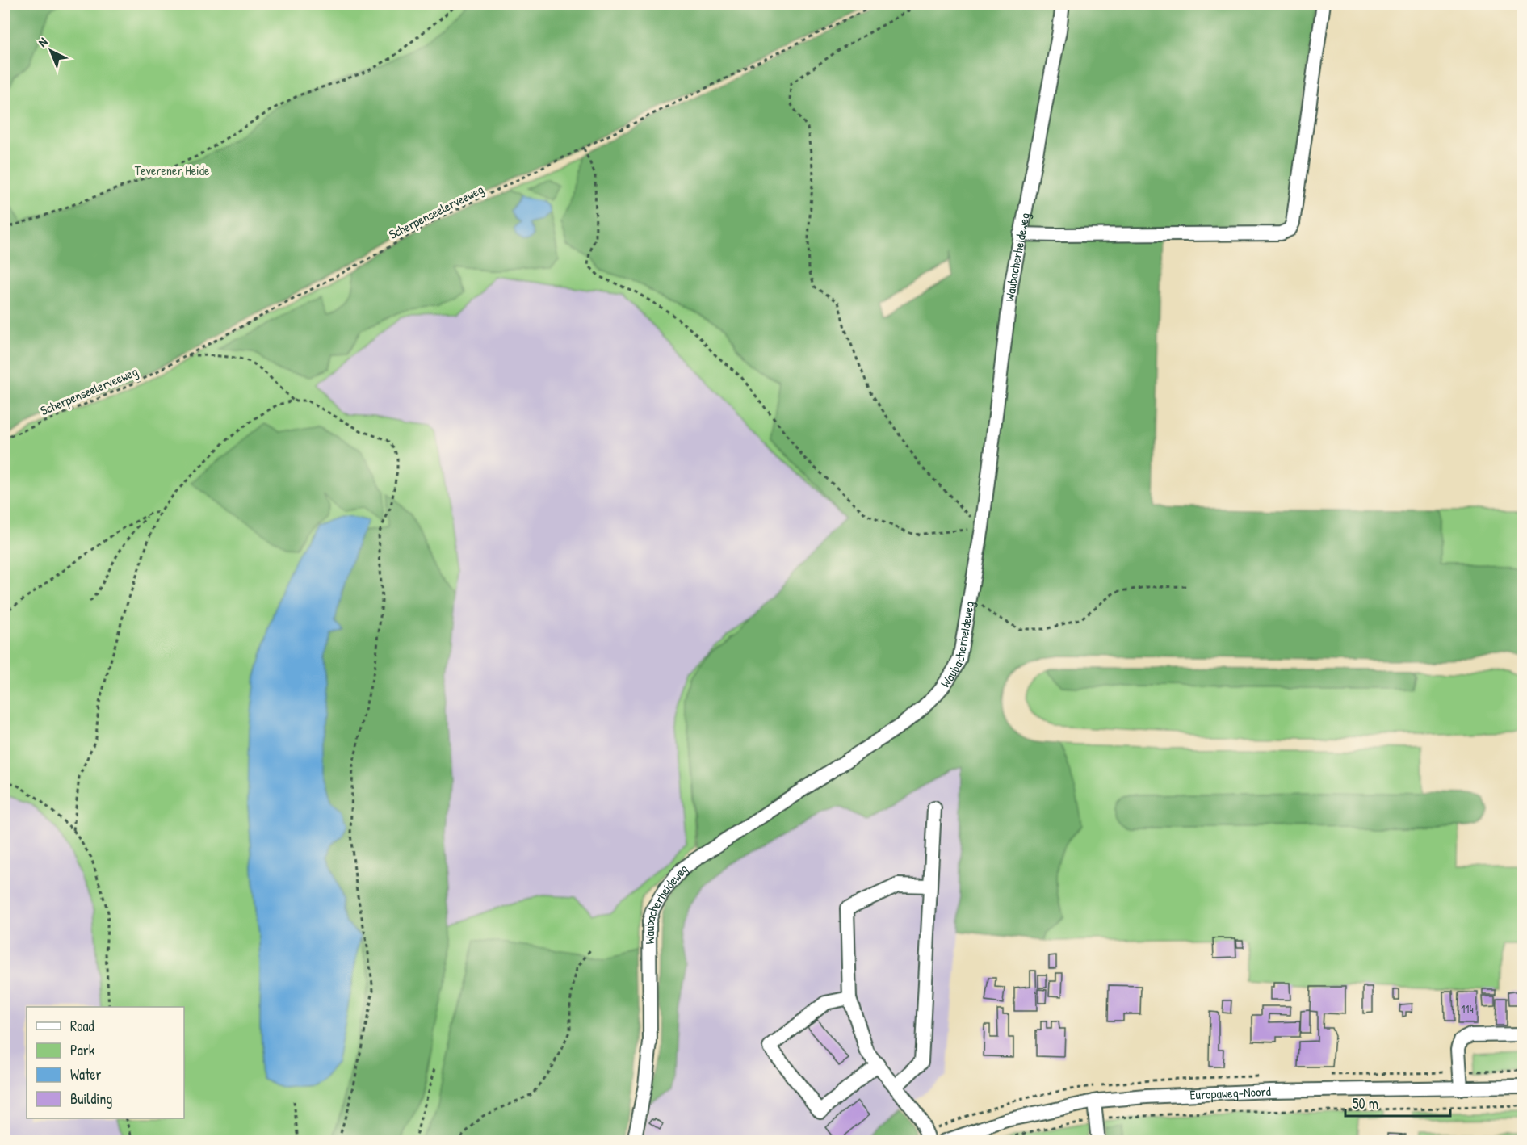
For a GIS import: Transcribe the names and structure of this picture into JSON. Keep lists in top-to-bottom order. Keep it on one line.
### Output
{"streets":{"street":["Waubacherheideweg","Europaweg-Noord"],"path":["Scherpenseelerveeweg"]},"parks":["Teverener Heide"],"house_numbers":["114"],"legend":["Road","Park","Water","Building"],"scale_bar":"50 m","north":"top left"}
